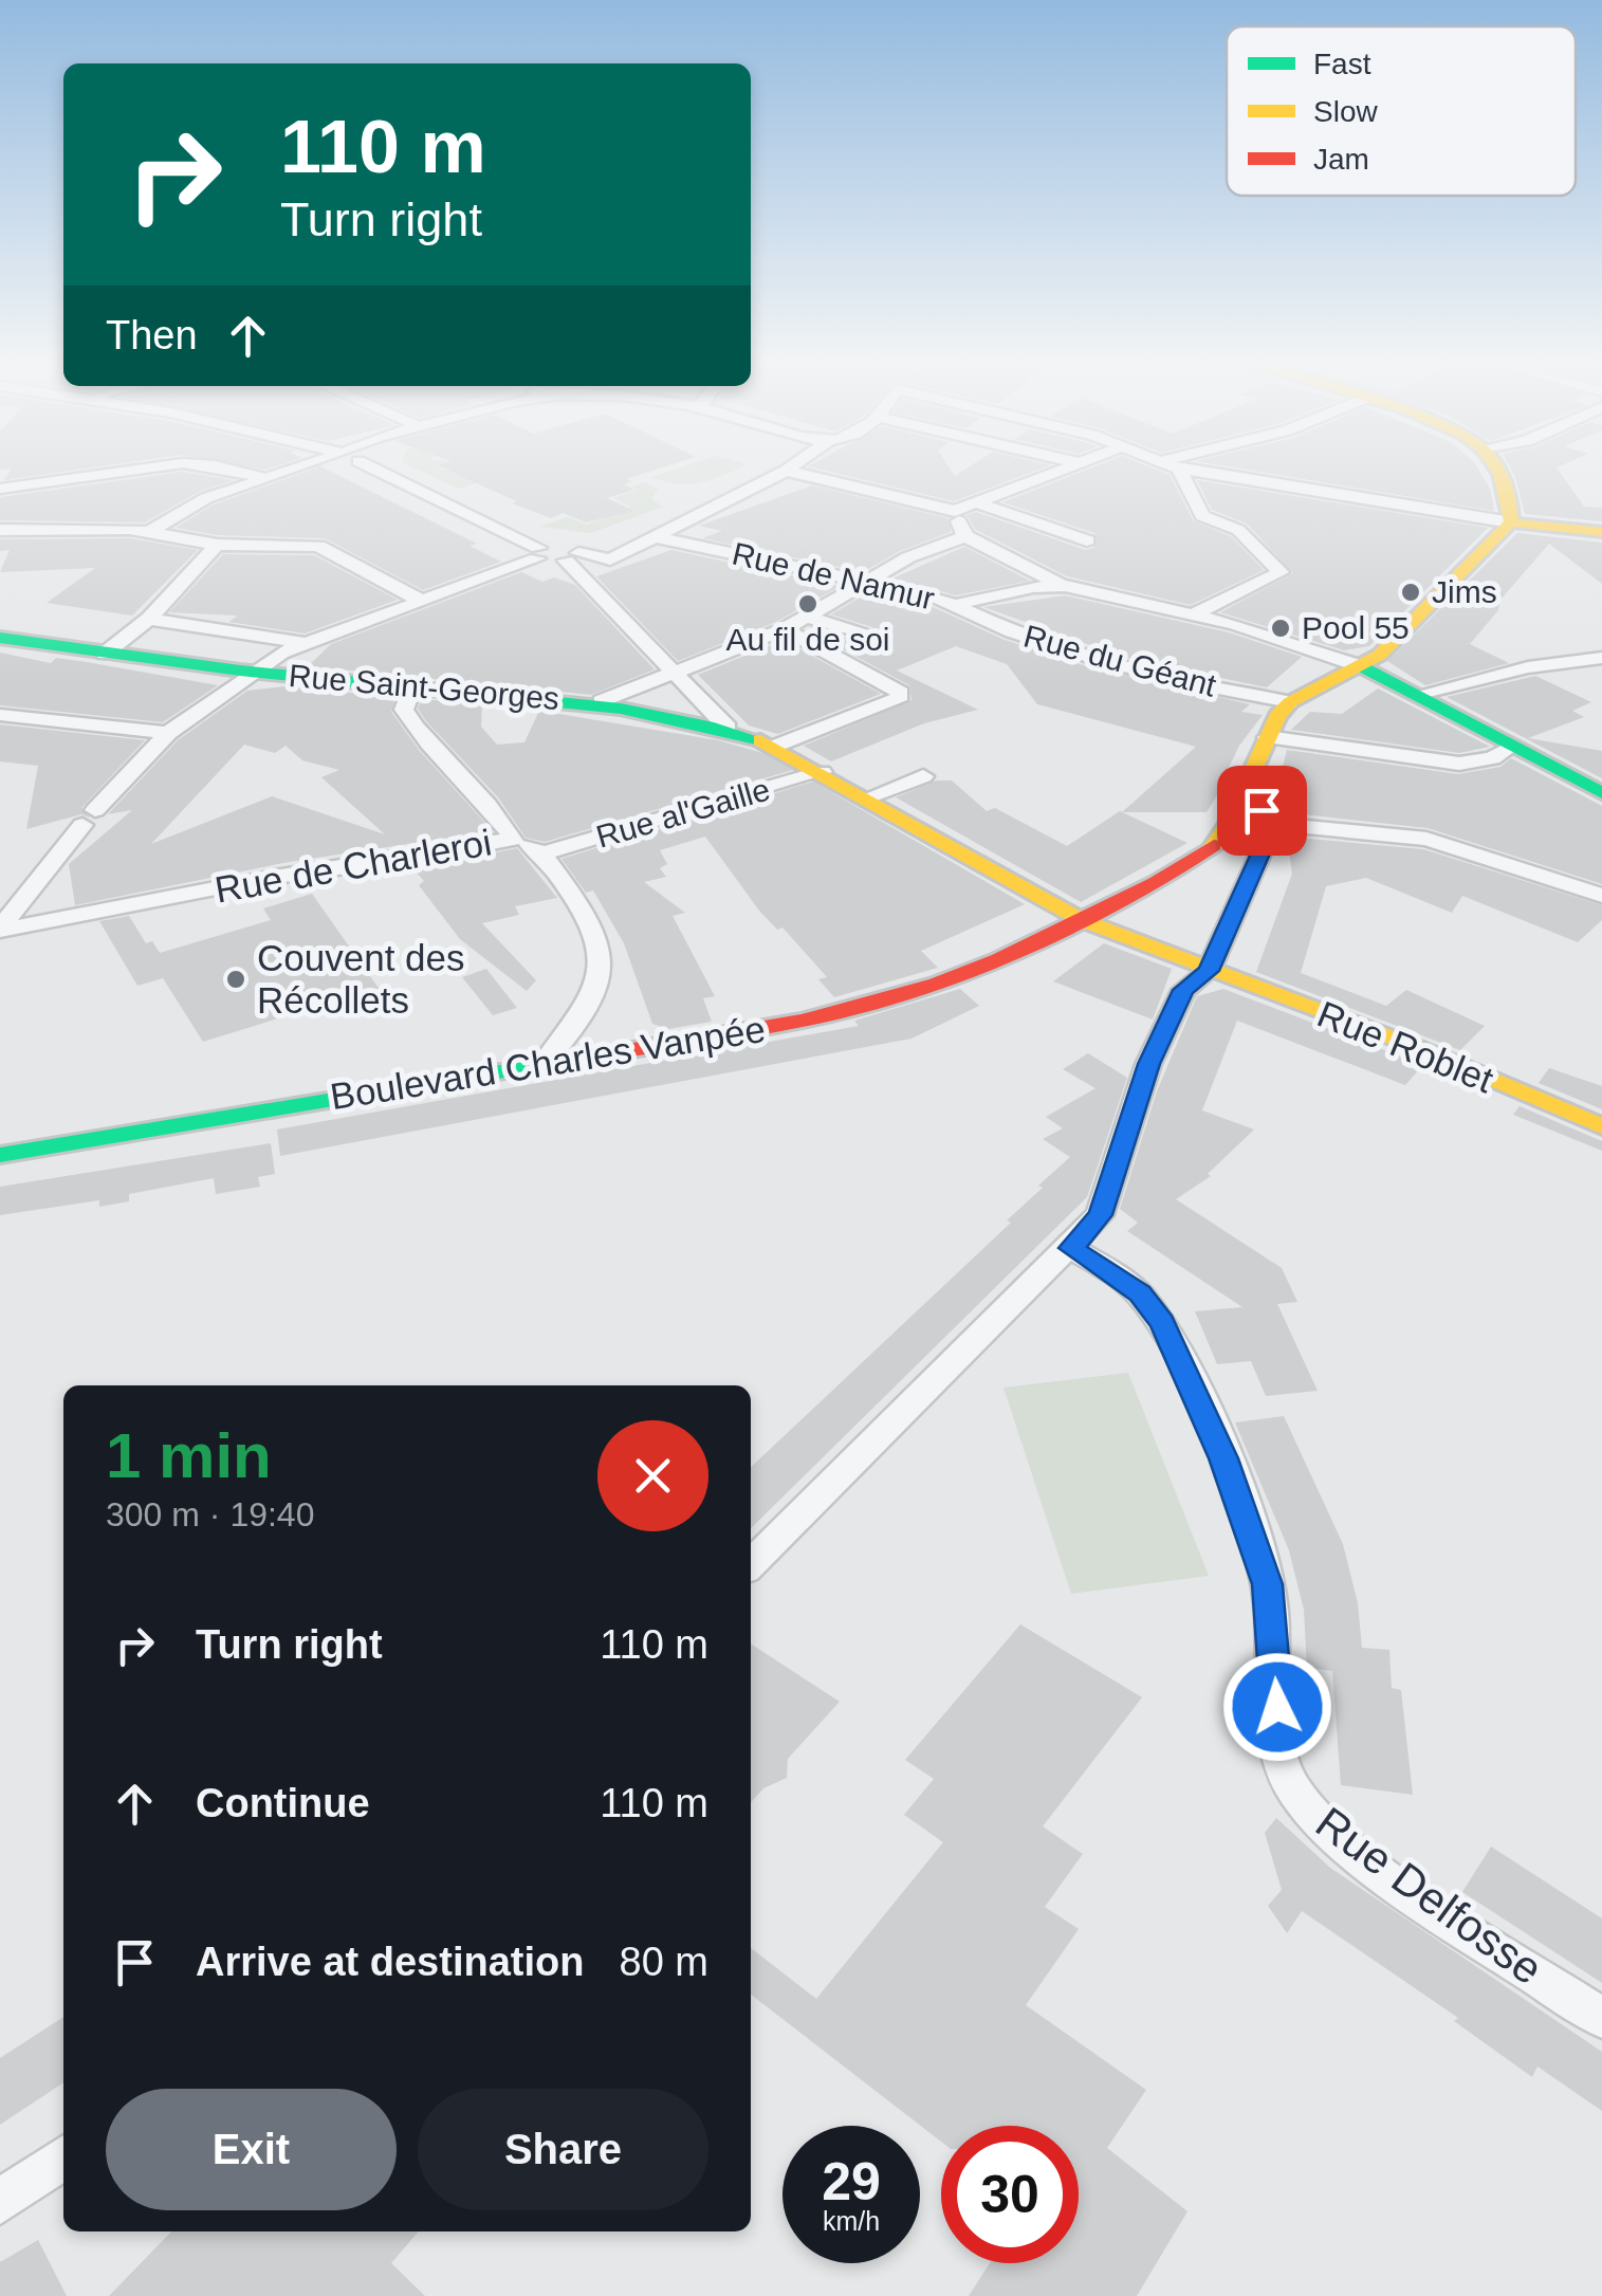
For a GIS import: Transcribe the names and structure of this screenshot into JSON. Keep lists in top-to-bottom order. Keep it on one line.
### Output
{"streets":{"main road":["Rue de Namur","Rue Saint-Georges","Rue Roblet","Boulevard Charles Vanpée"],"street":["Rue du Géant","Rue al'Gaille","Rue de Charleroi","Rue Delfosse"]},"crossings":[["Rue de Namur","Rue du Géant"],["Rue du Géant","Boulevard Charles Vanpée"],["Rue Saint-Georges","Rue al'Gaille"],["Rue Saint-Georges","Rue de Charleroi"],["Rue Saint-Georges","Rue Roblet"],["Rue Saint-Georges","Boulevard Charles Vanpée"],["Rue Roblet","Boulevard Charles Vanpée"]],"places":["Jims","Au fil de soi","Pool 55","Couvent des Récollets"],"legend":["Fast","Slow","Jam"],"page":{"turn":["110 m","Turn right"],"then":"Then","heading":["1 min","300 m · 19:40"],"list":[{"name":"Turn right","value":"110 m"},{"name":"Continue","value":"110 m"},{"name":"Arrive at destination","value":"80 m"}],"buttons":["Exit","Share"],"speed":"29 km/h","limit":"30"}}
